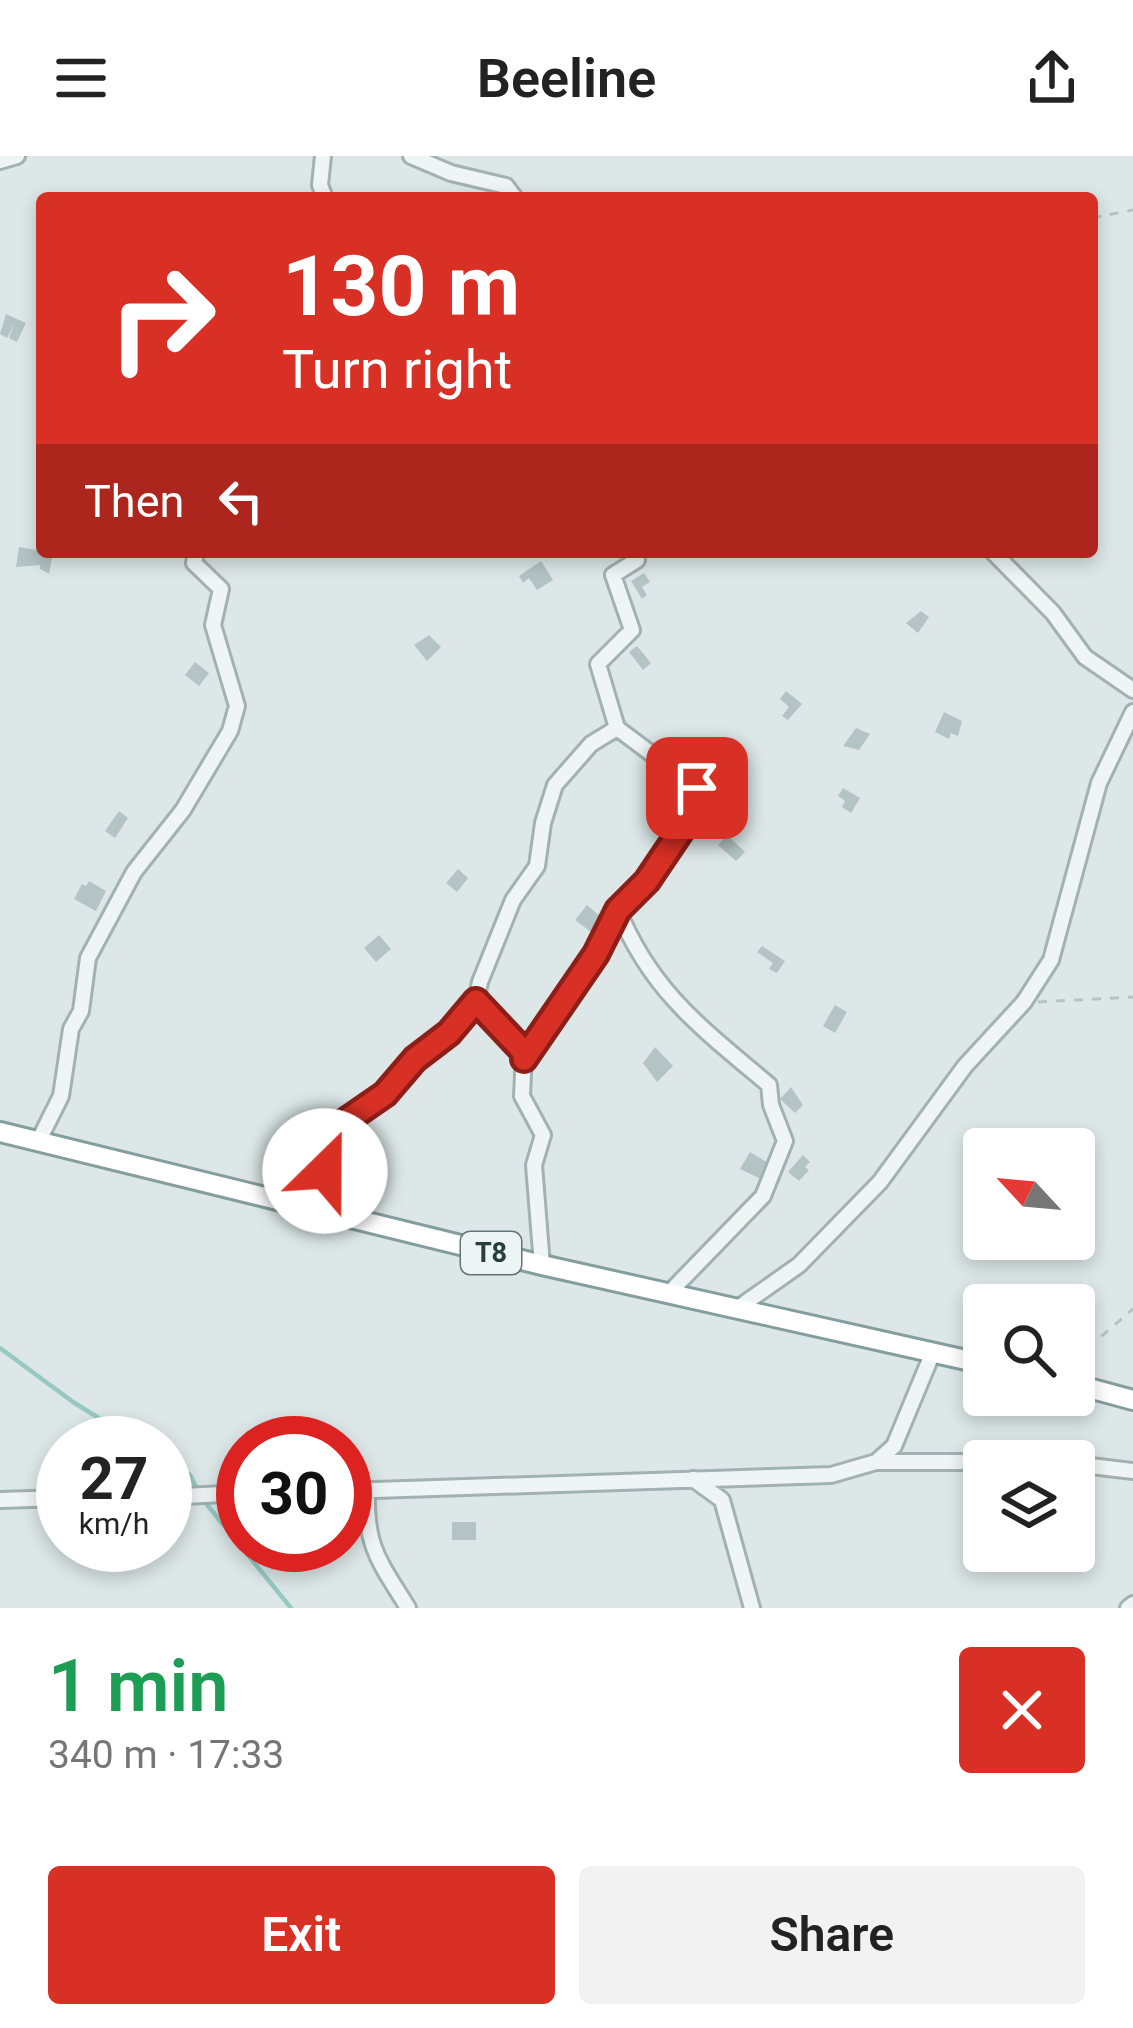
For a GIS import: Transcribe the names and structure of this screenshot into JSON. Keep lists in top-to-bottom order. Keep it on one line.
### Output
{"streets":{"highway":["T8"]},"north":"top left","page":{"header":"Beeline","turn":["130 m","Turn right"],"then":"Then","speed":"27 km/h","limit":"30","heading":["1 min","340 m · 17:33"],"buttons":["Exit","Share"]}}
